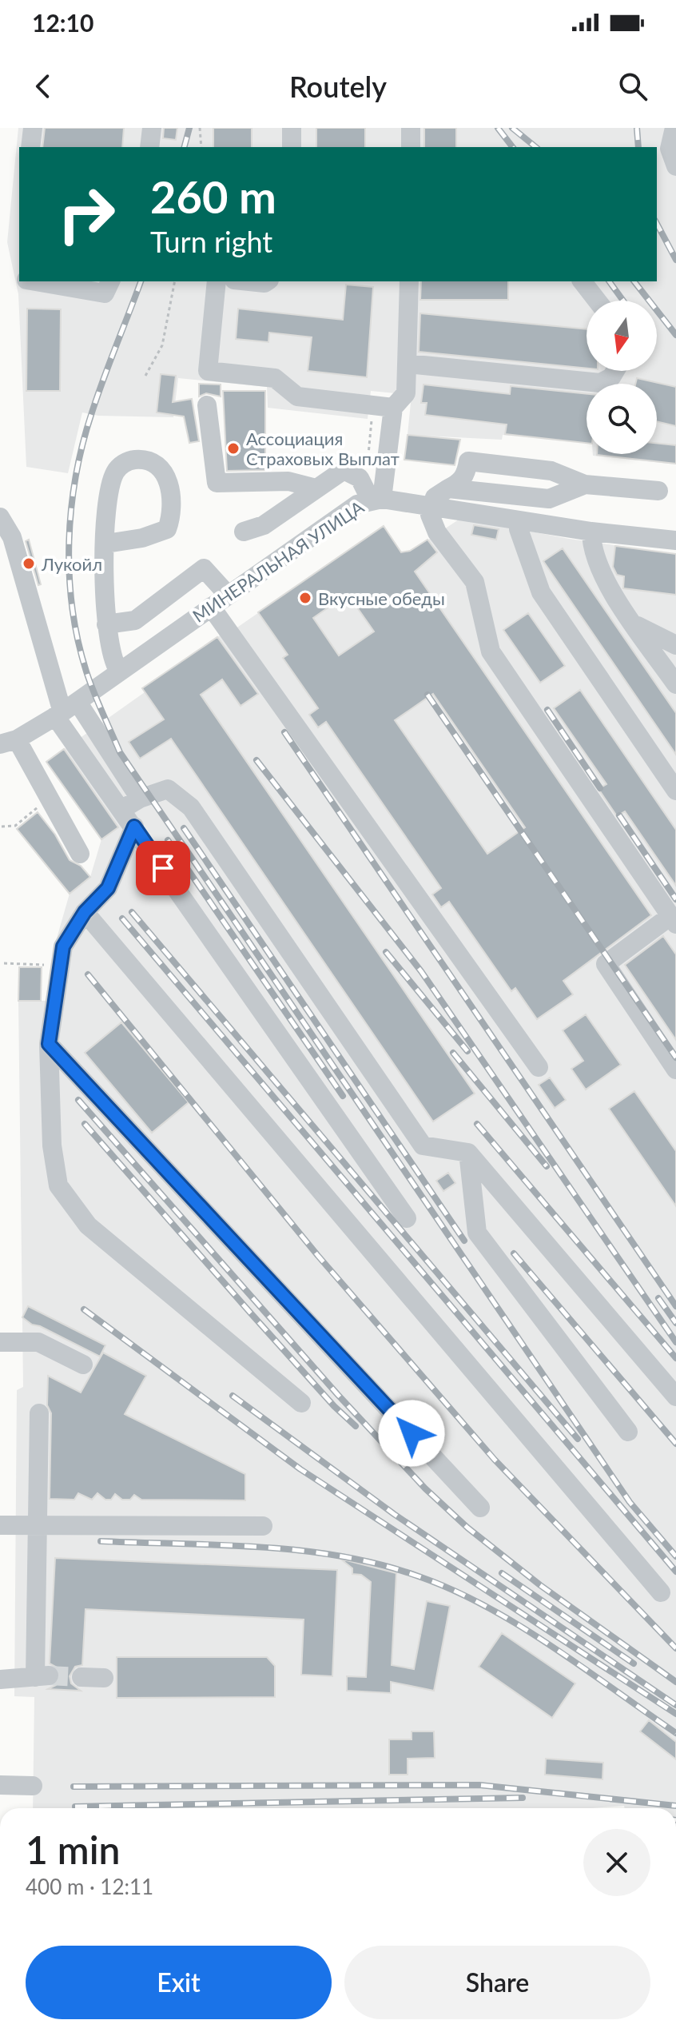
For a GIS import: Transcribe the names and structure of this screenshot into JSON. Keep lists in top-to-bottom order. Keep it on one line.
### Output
{"streets":{"street":["МИНЕРАЛЬНАЯ УЛИЦА"]},"places":["Ассоциация Страховых Выплат","Лукойл","Вкусные обеды"],"north":"bottom","page":{"status":"12:10","header":"Routely","turn":["260 m","Turn right"],"heading":["1 min","400 m · 12:11"],"buttons":["Exit","Share"]}}
